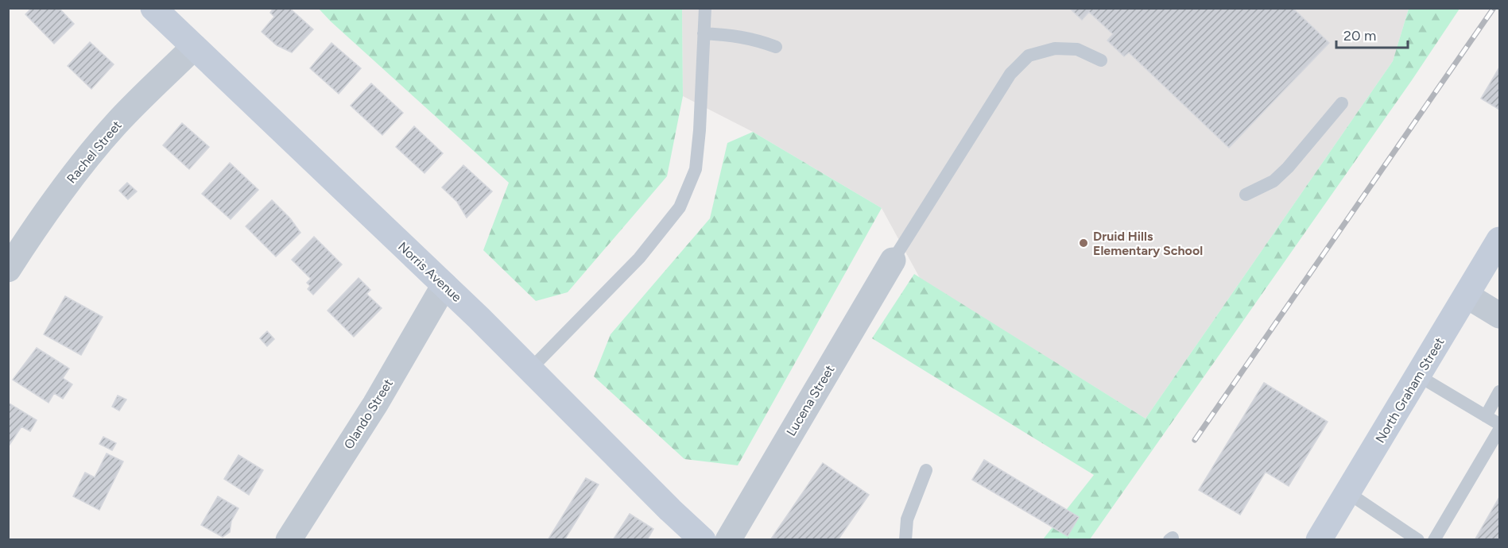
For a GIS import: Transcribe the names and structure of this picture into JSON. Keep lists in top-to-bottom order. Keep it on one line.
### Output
{"streets":{"street":["Rachel Street","Norris Avenue","North Graham Street","Lucena Street","Olando Street"]},"crossings":[["Rachel Street","Norris Avenue"],["Norris Avenue","Olando Street"]],"places":["Druid Hills Elementary School"],"scale_bar":"20 m"}
